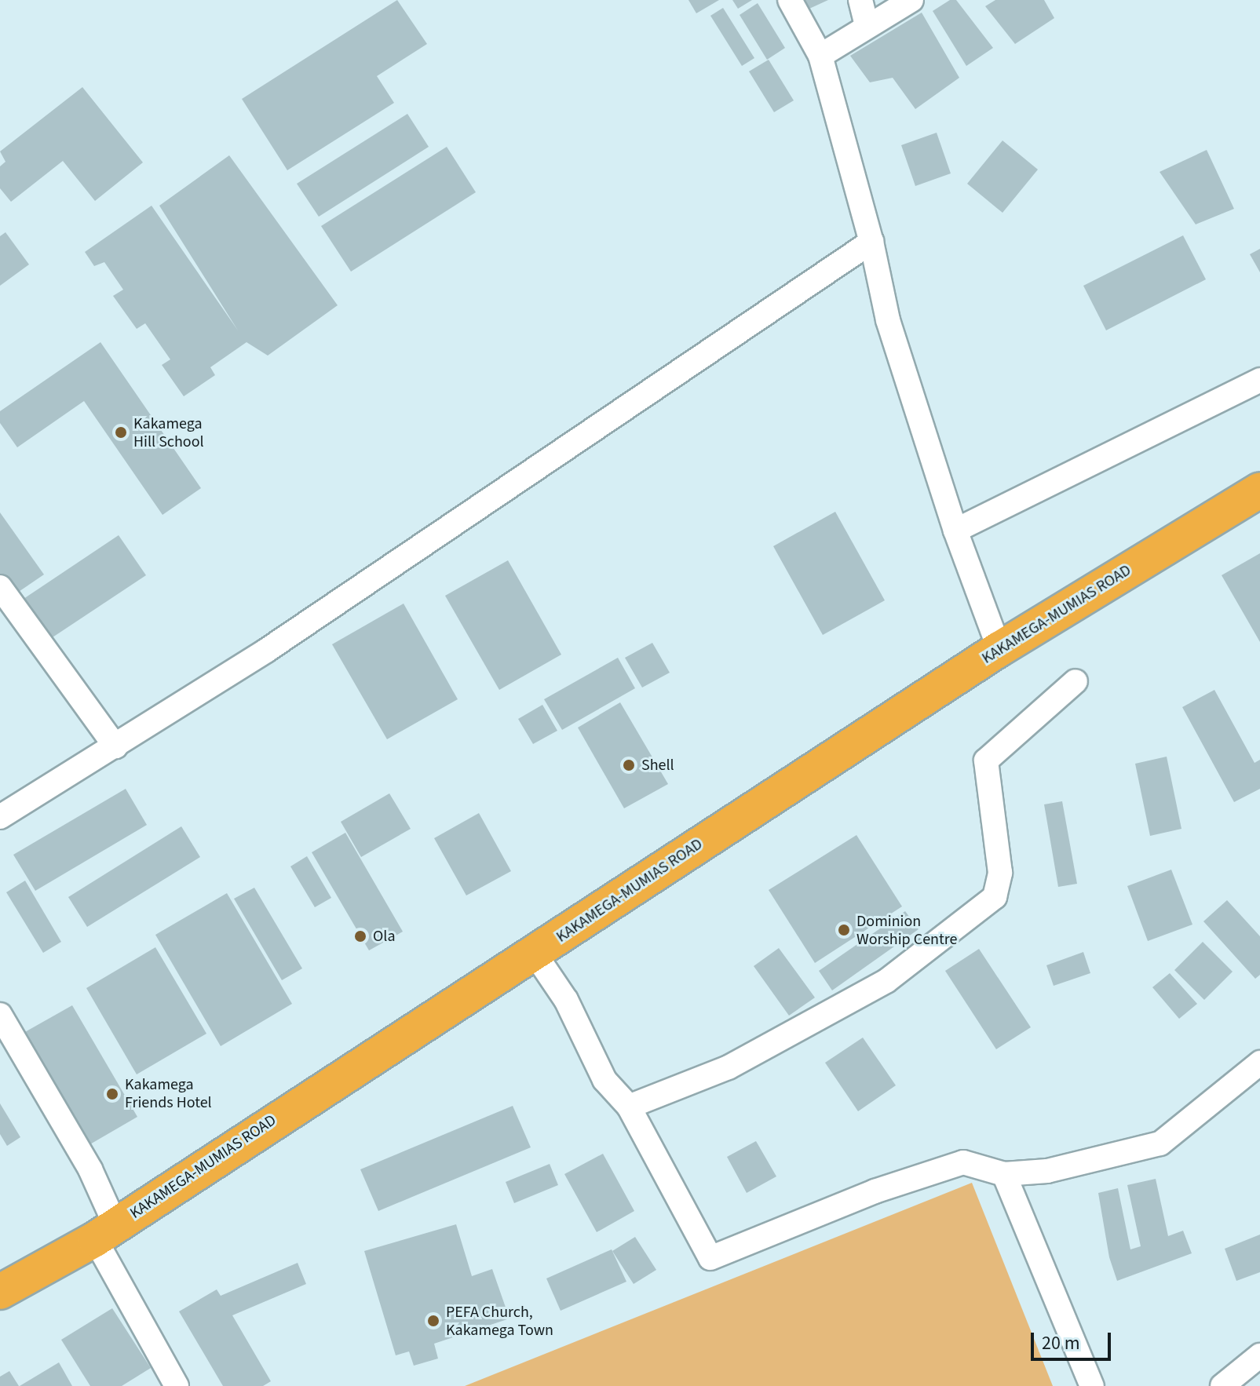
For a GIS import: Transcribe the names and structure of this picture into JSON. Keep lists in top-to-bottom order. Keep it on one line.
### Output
{"streets":{"highway":["KAKAMEGA-MUMIAS ROAD"]},"places":["Kakamega Hill School","Shell","Dominion Worship Centre","Ola","Kakamega Friends Hotel","PEFA Church, Kakamega Town"],"scale_bar":"20 m"}
